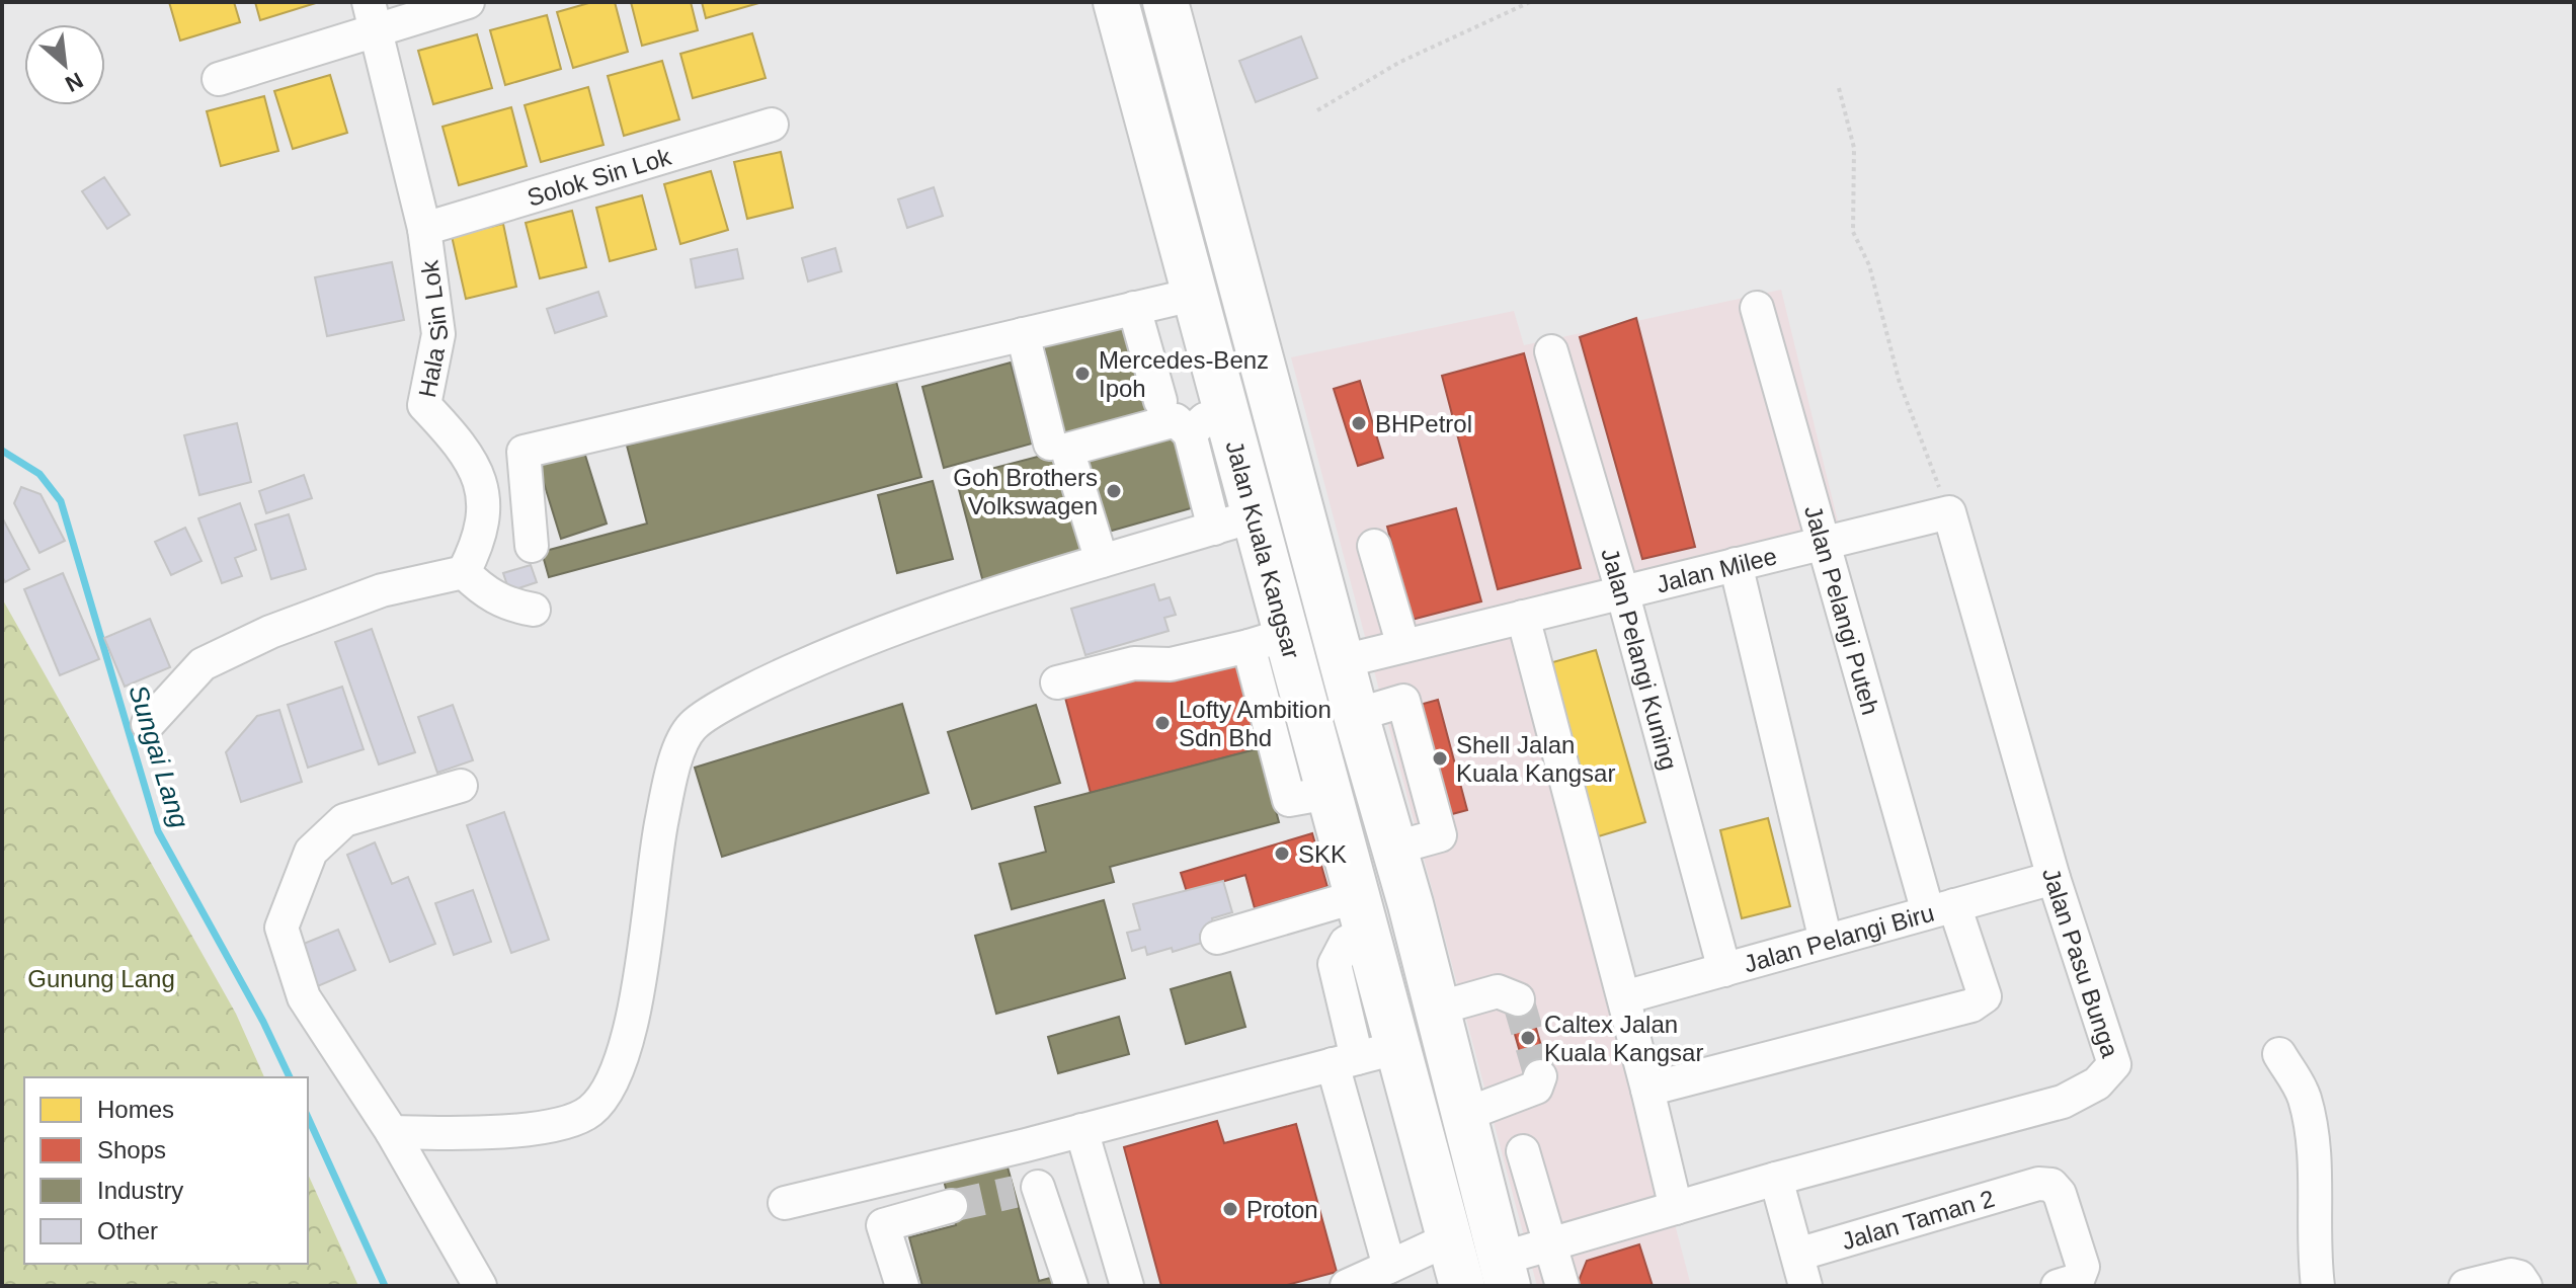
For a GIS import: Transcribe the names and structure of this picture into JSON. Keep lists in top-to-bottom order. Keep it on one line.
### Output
{"streets":{"highway":["Jalan Kuala Kangsar"],"street":["Solok Sin Lok","Hala Sin Lok","Jalan Milee","Jalan Pelangi Puteh","Jalan Pelangi Kuning","Jalan Pelangi Biru","Jalan Pasu Bunga","Jalan Taman 2"]},"crossings":[["Solok Sin Lok","Hala Sin Lok"],["Jalan Kuala Kangsar","Jalan Milee"],["Jalan Kuala Kangsar","Jalan Pasu Bunga"],["Jalan Milee","Jalan Pelangi Puteh"],["Jalan Milee","Jalan Pelangi Kuning"],["Jalan Milee","Jalan Pasu Bunga"],["Jalan Pelangi Puteh","Jalan Pelangi Biru"],["Jalan Pelangi Kuning","Jalan Pelangi Biru"],["Jalan Pelangi Biru","Jalan Pasu Bunga"]],"water":["Sungai Lang"],"parks":["Gunung Lang"],"places":["Mercedes-Benz Ipoh","BHPetrol","Goh Brothers Volkswagen","Lofty Ambition Sdn Bhd","Shell Jalan Kuala Kangsar","SKK","Caltex Jalan Kuala Kangsar","Proton"],"legend":["Homes","Shops","Industry","Other"],"north":"bottom right"}
